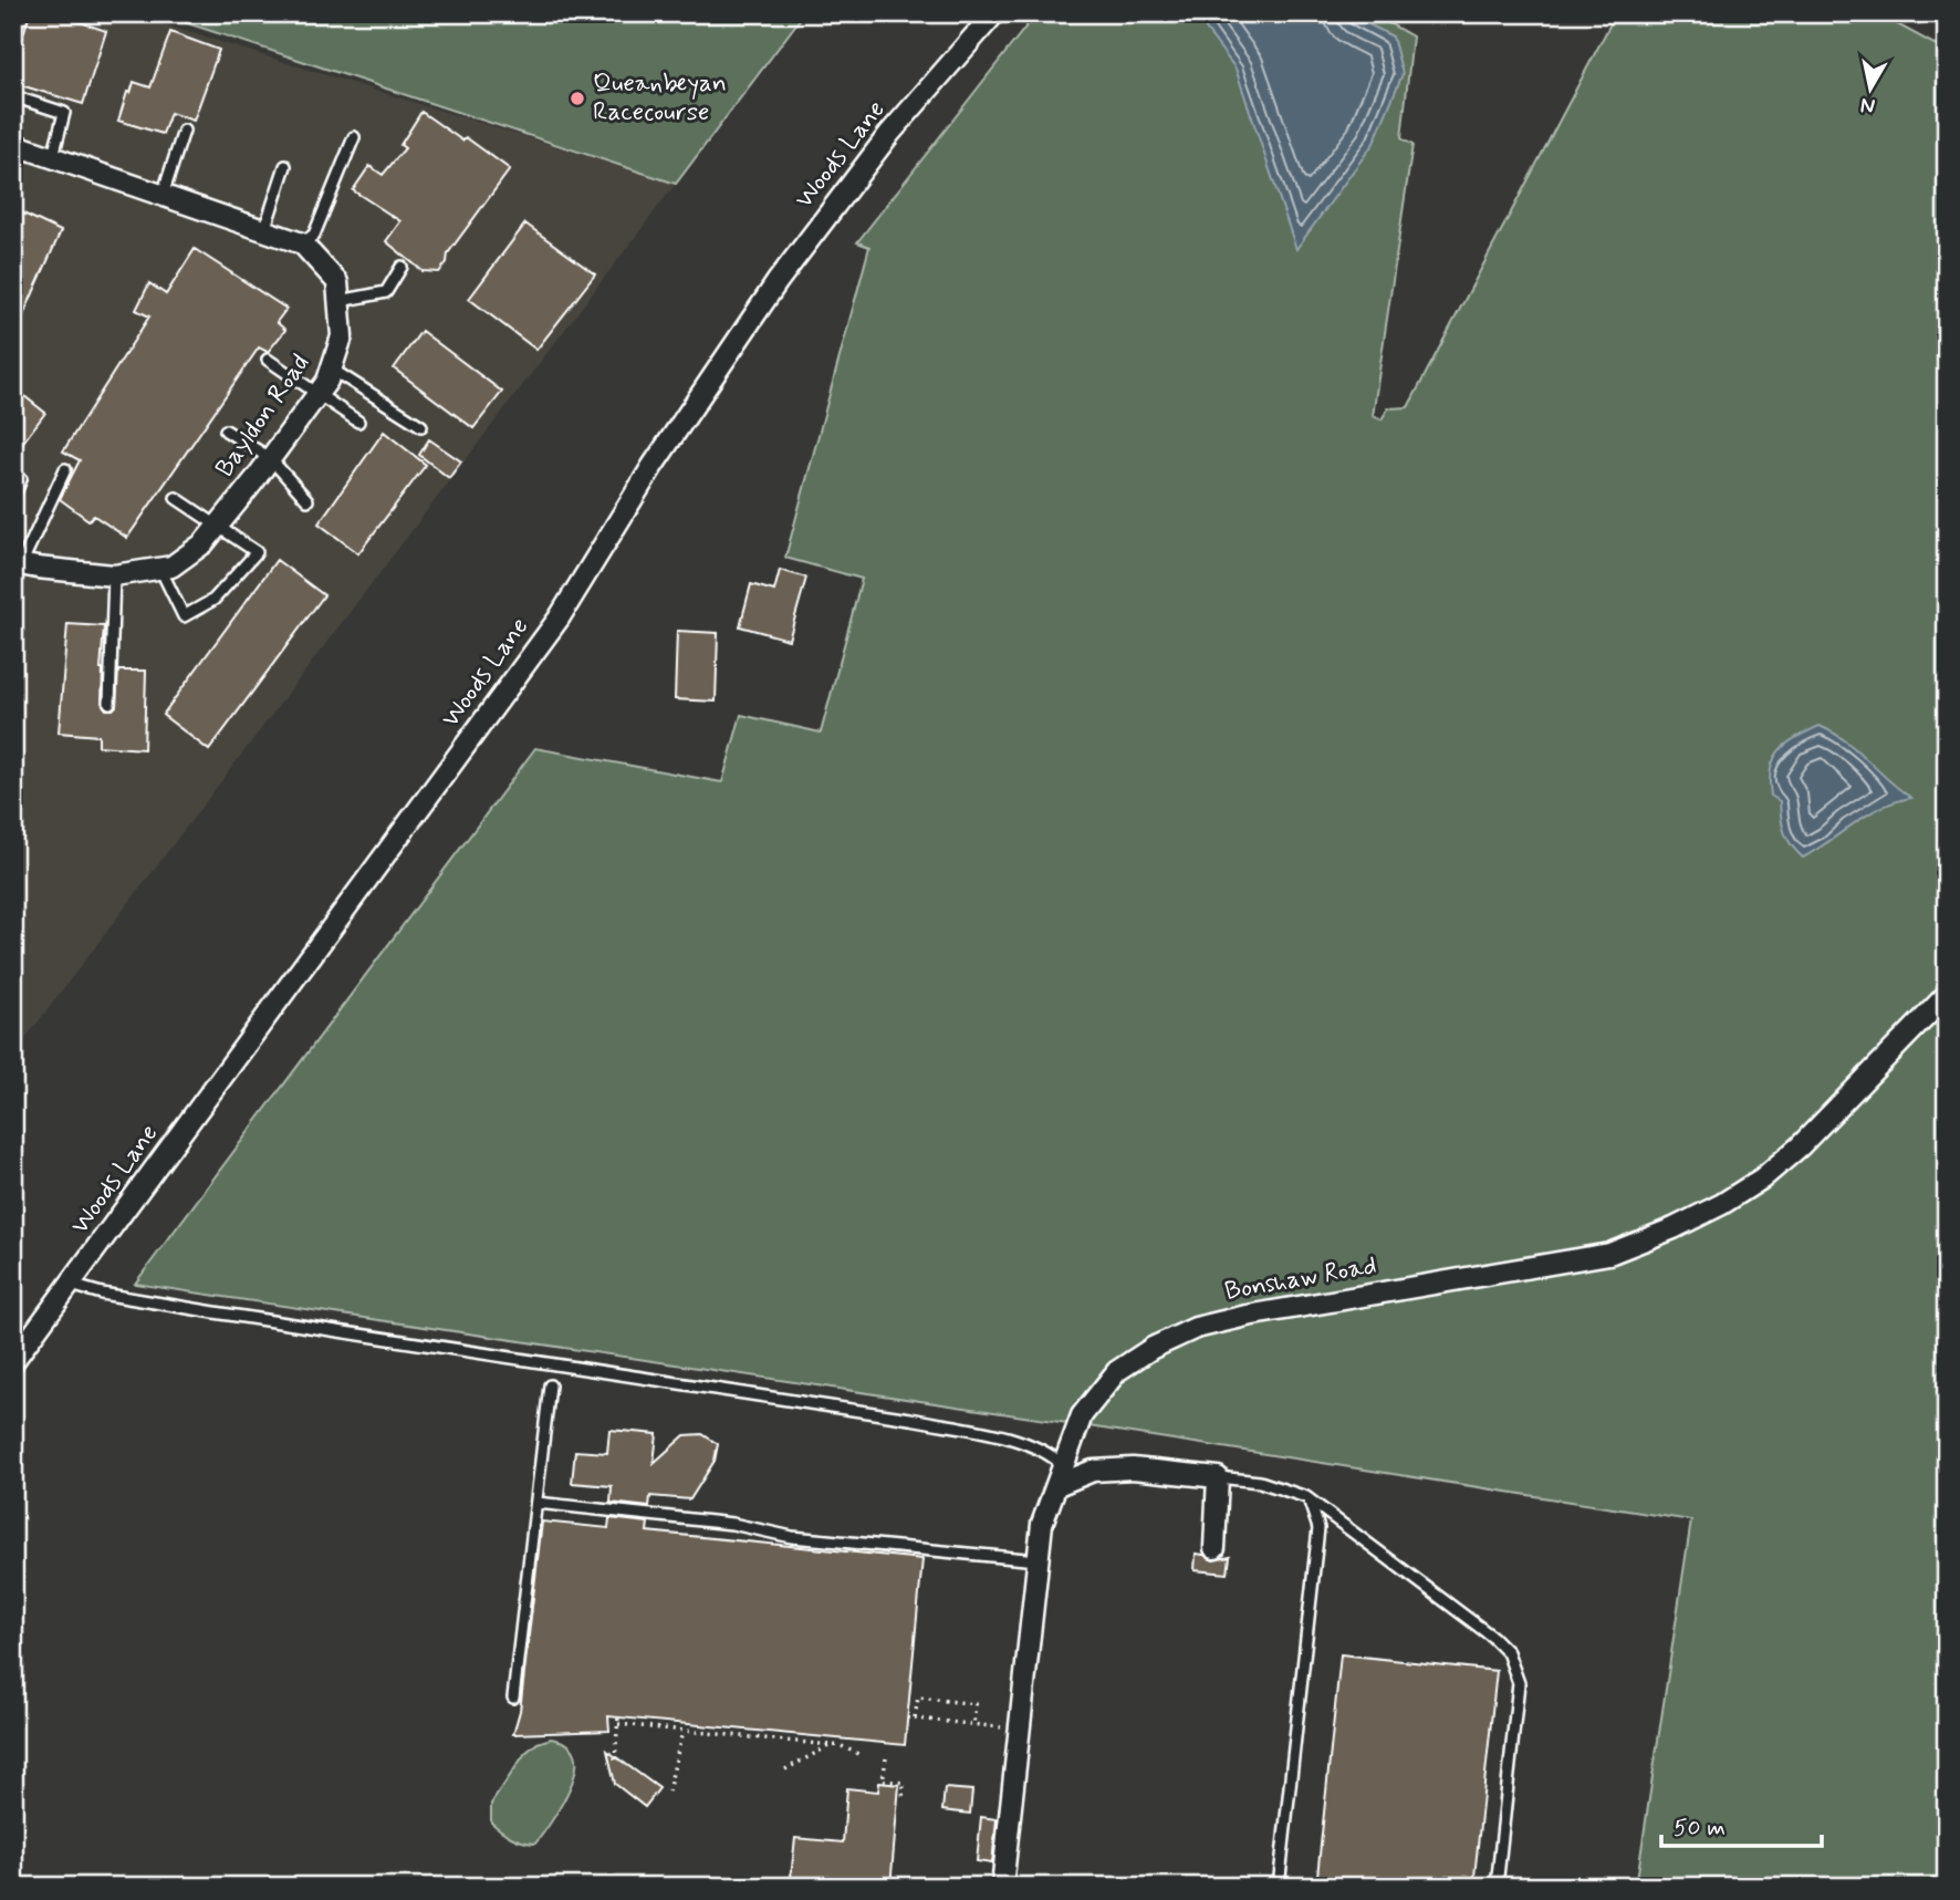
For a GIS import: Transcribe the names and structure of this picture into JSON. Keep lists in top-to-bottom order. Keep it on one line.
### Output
{"streets":{"street":["Woods Lane","Bayldon Road","Bonshaw Road"]},"places":["Queanbeyan Racecourse"],"scale_bar":"50 m","north":"bottom"}
